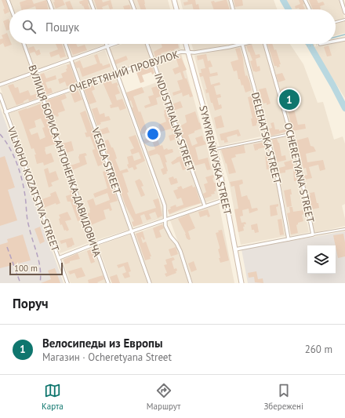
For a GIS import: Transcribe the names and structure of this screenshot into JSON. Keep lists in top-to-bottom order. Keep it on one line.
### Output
{"streets":{"main road":["SYMYRENKIVSKA STREET"],"street":["ОЧЕРЕТЯНИЙ ПРОВУЛОК","INDUSTRIALNA STREET","DELEHATSKA STREET","ВУЛИЦЯ БОРИСА АНТОНЕНКА-ДАВИДОВИЧА","VESELA STREET","OCHERETYANA STREET","VILNOHO KOZATSTVA STREET"]},"crossings":[["ОЧЕРЕТЯНИЙ ПРОВУЛОК","INDUSTRIALNA STREET"],["ОЧЕРЕТЯНИЙ ПРОВУЛОК","DELEHATSKA STREET"],["ОЧЕРЕТЯНИЙ ПРОВУЛОК","SYMYRENKIVSKA STREET"],["ОЧЕРЕТЯНИЙ ПРОВУЛОК","ВУЛИЦЯ БОРИСА АНТОНЕНКА-ДАВИДОВИЧА"],["ОЧЕРЕТЯНИЙ ПРОВУЛОК","VESELA STREET"],["ОЧЕРЕТЯНИЙ ПРОВУЛОК","VILNOHO KOZATSTVA STREET"]],"scale_bar":"100 m","page":{"search":"Пошук","pins":"1","scale":"100 m","heading":"Поруч","list":[{"mark":"1","name":"Велосипеды из Европы","note":"Магазин · Ocheretyana Street","value":"260 m"}],"nav":["Карта","Маршрут","Збережені"]}}
